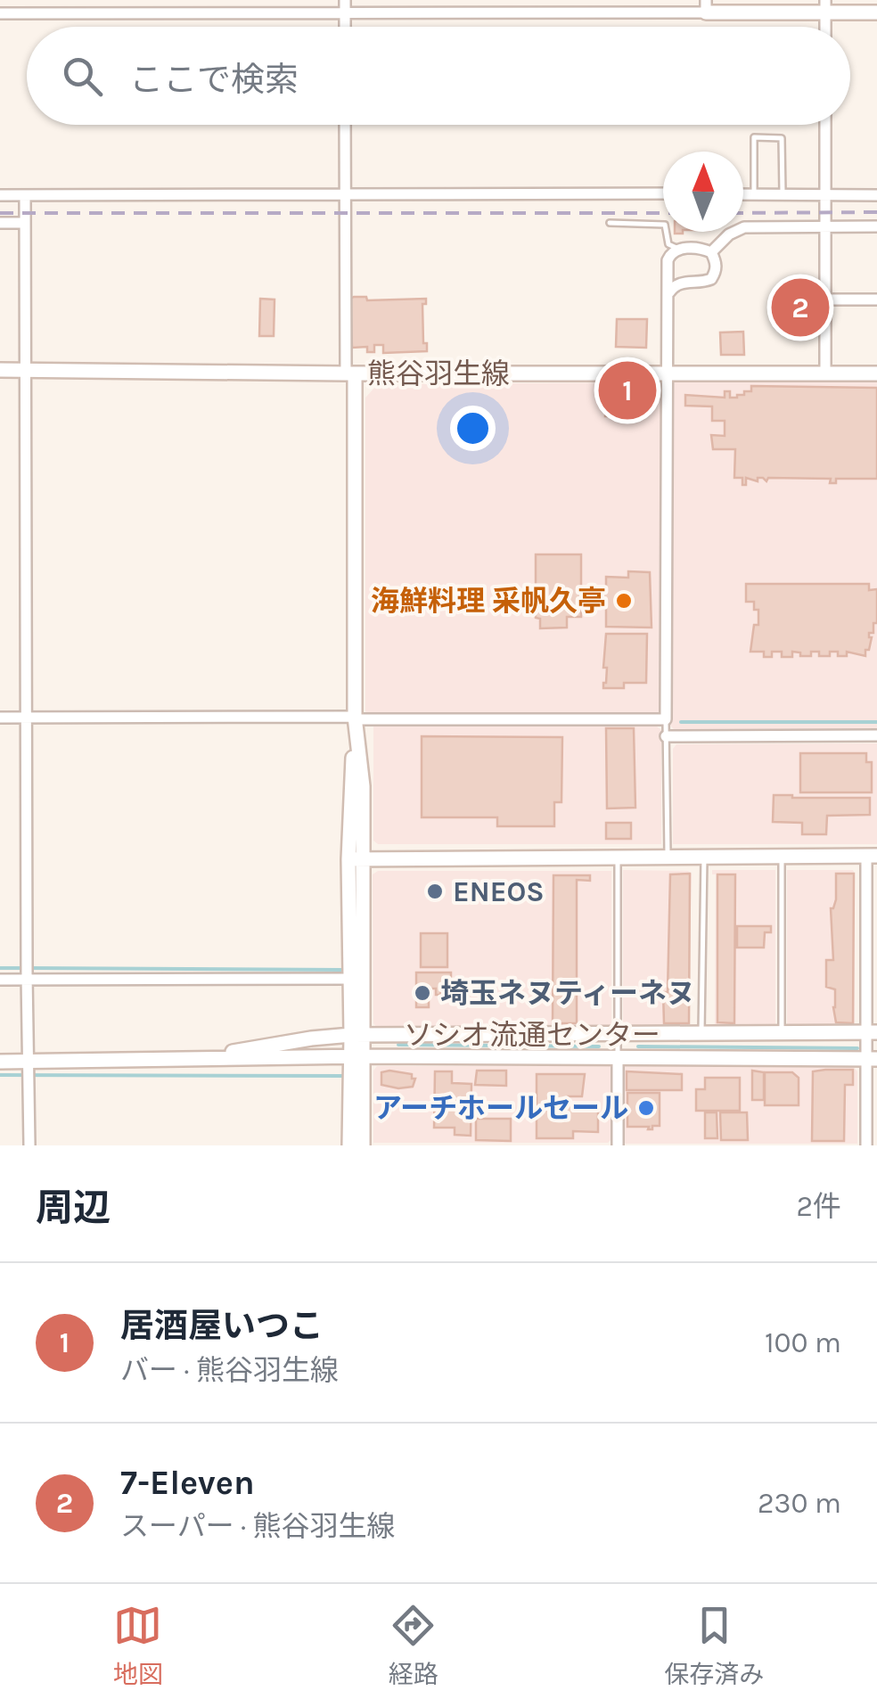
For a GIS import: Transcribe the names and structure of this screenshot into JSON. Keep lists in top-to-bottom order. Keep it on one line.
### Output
{"streets":{"street":["熊谷羽生線","ソシオ流通センター"]},"places":["海鮮料理 采帆久亭","ENEOS","埼玉ネヌティーネヌ","アーチホールセール"],"north":"top","page":{"search":"ここで検索","pins":["2","1"],"heading":["周辺","2件"],"list":[{"mark":"1","name":"居酒屋いつこ","note":"バー · 熊谷羽生線","value":"100 m"},{"mark":"2","name":"7-Eleven","note":"スーパー · 熊谷羽生線","value":"230 m"}],"nav":["地図","経路","保存済み"]}}
